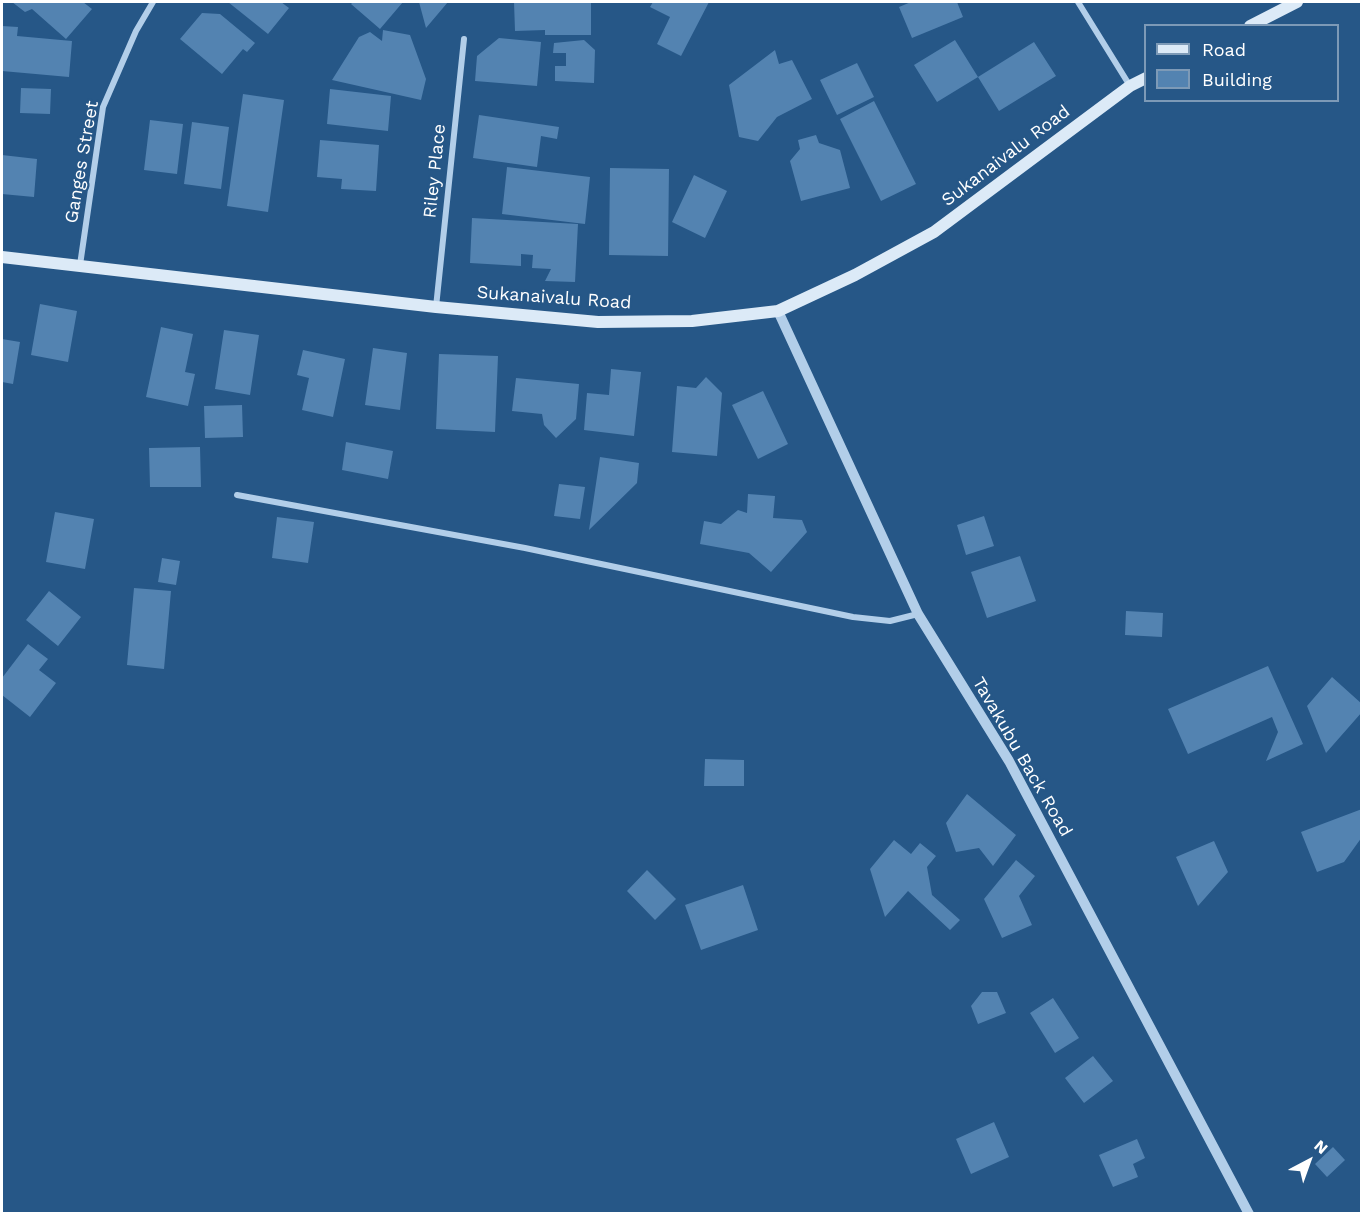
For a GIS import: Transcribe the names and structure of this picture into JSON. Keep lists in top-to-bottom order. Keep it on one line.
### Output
{"streets":{"main road":["Sukanaivalu Road"],"street":["Ganges Street","Riley Place","Tavakubu Back Road"]},"crossings":[["Sukanaivalu Road","Ganges Street"],["Sukanaivalu Road","Riley Place"],["Sukanaivalu Road","Tavakubu Back Road"]],"legend":["Road","Building"],"north":"top right"}
